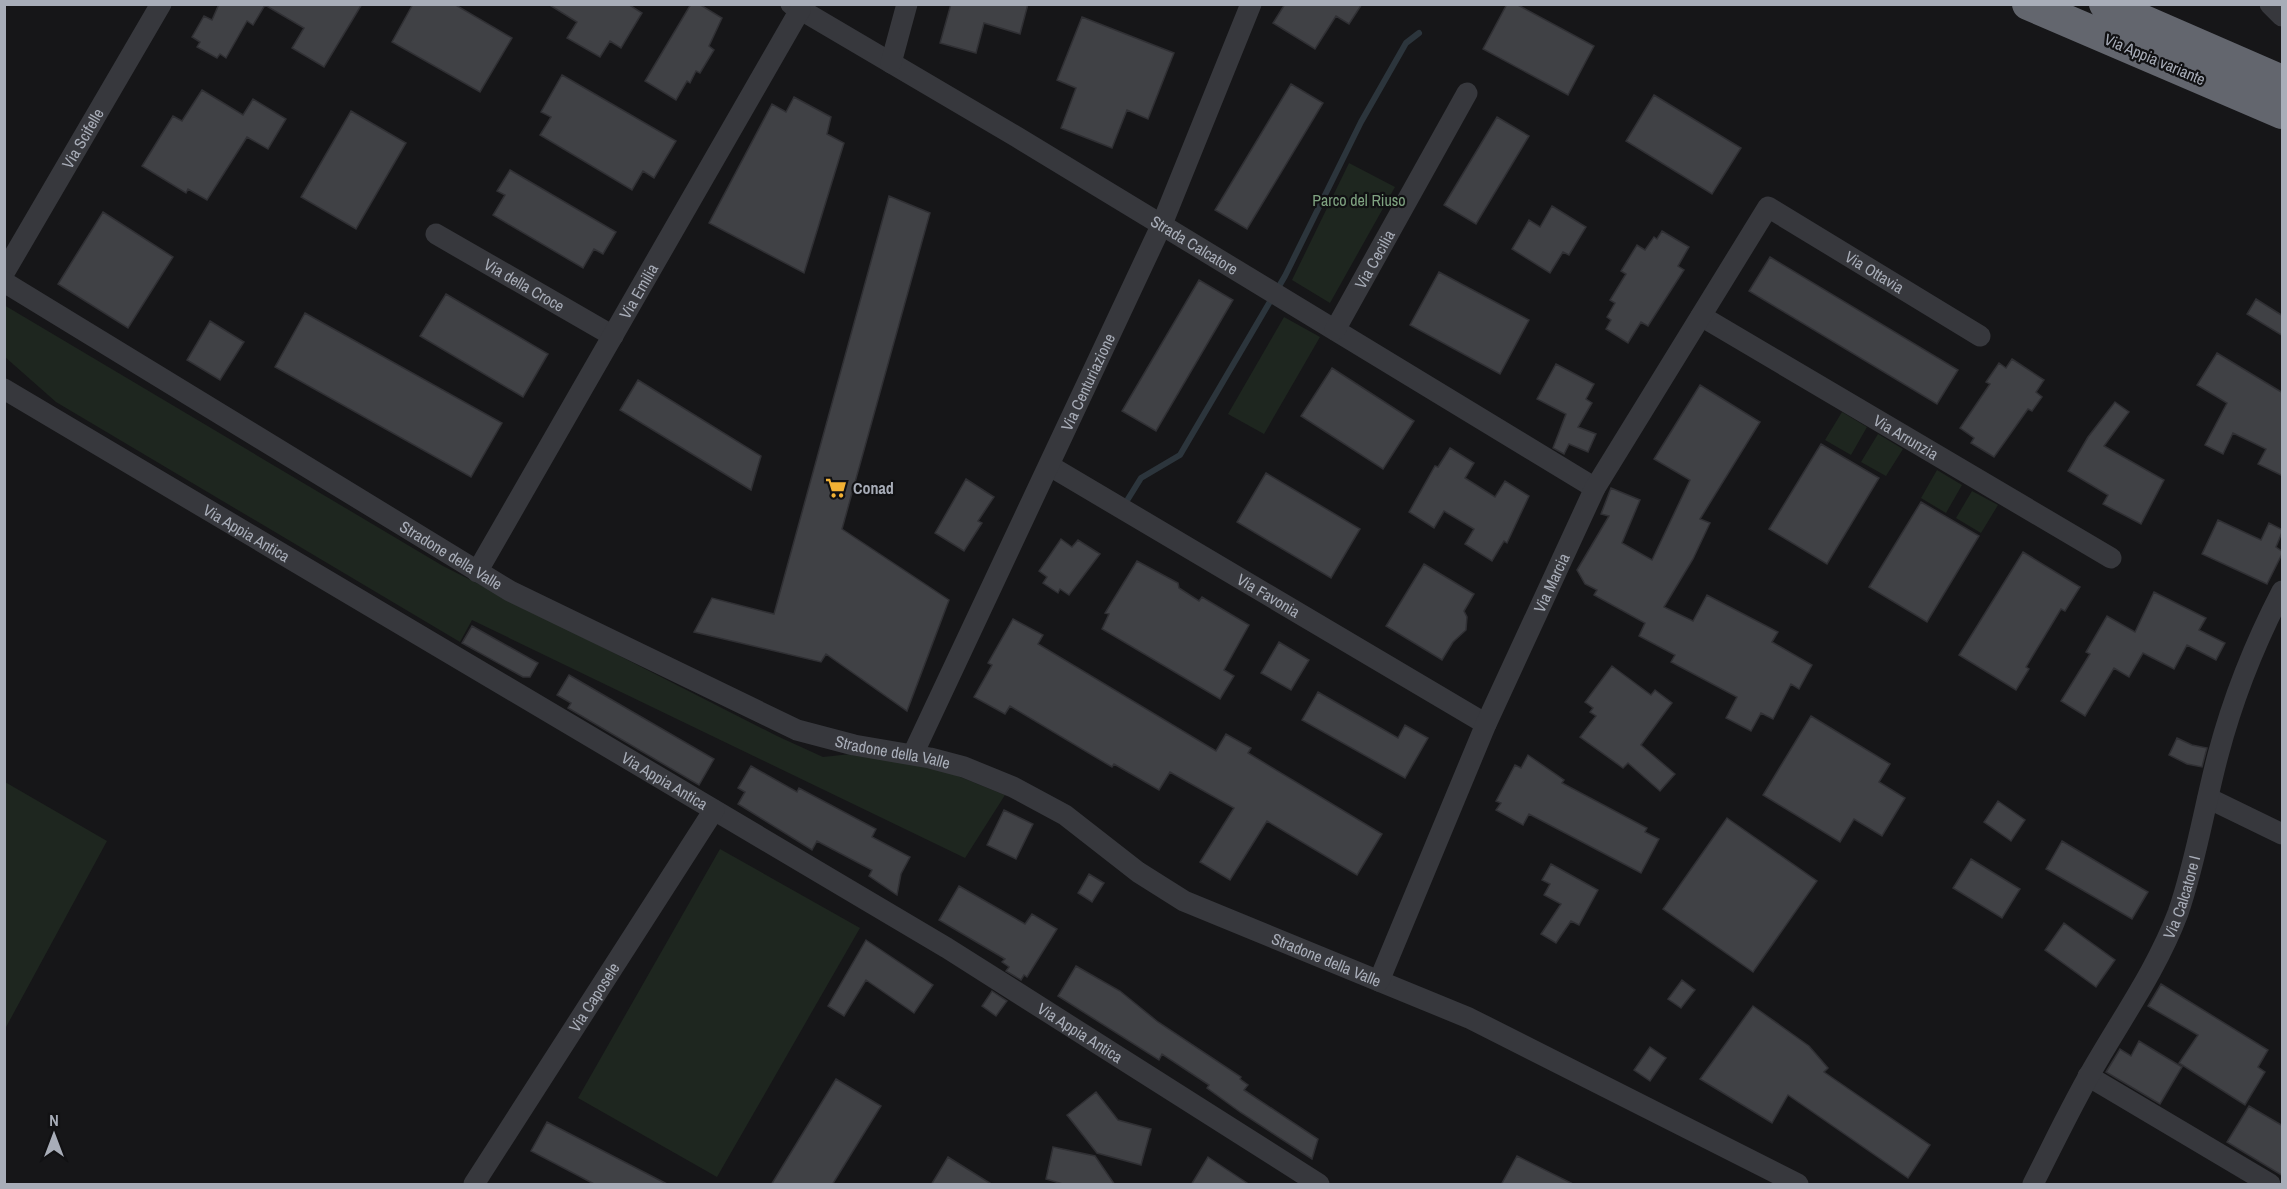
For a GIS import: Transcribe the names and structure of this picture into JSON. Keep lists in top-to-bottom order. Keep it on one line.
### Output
{"streets":{"highway":["Via Appia variante"],"street":["Via Scifelle","Strada Calcatore","Via Cecilia","Via Ottavia","Via della Croce","Via Emilia","Via Centuriazione","Via Arrunzia","Via Appia Antica","Stradone della Valle","Via Marcia","Via Favonia","Via Calcatore I","Via Caposele"]},"crossings":[["Strada Calcatore","Via Cecilia"],["Strada Calcatore","Via Emilia"],["Strada Calcatore","Via Centuriazione"],["Strada Calcatore","Via Marcia"],["Via Ottavia","Via Marcia"],["Via della Croce","Via Emilia"],["Via Emilia","Stradone della Valle"],["Via Centuriazione","Stradone della Valle"],["Via Centuriazione","Via Favonia"],["Via Arrunzia","Via Marcia"],["Via Appia Antica","Via Caposele"],["Stradone della Valle","Via Marcia"],["Via Marcia","Via Favonia"]],"parks":["Parco del Riuso"],"places":{"supermarket":["Conad"]},"north":"top"}
